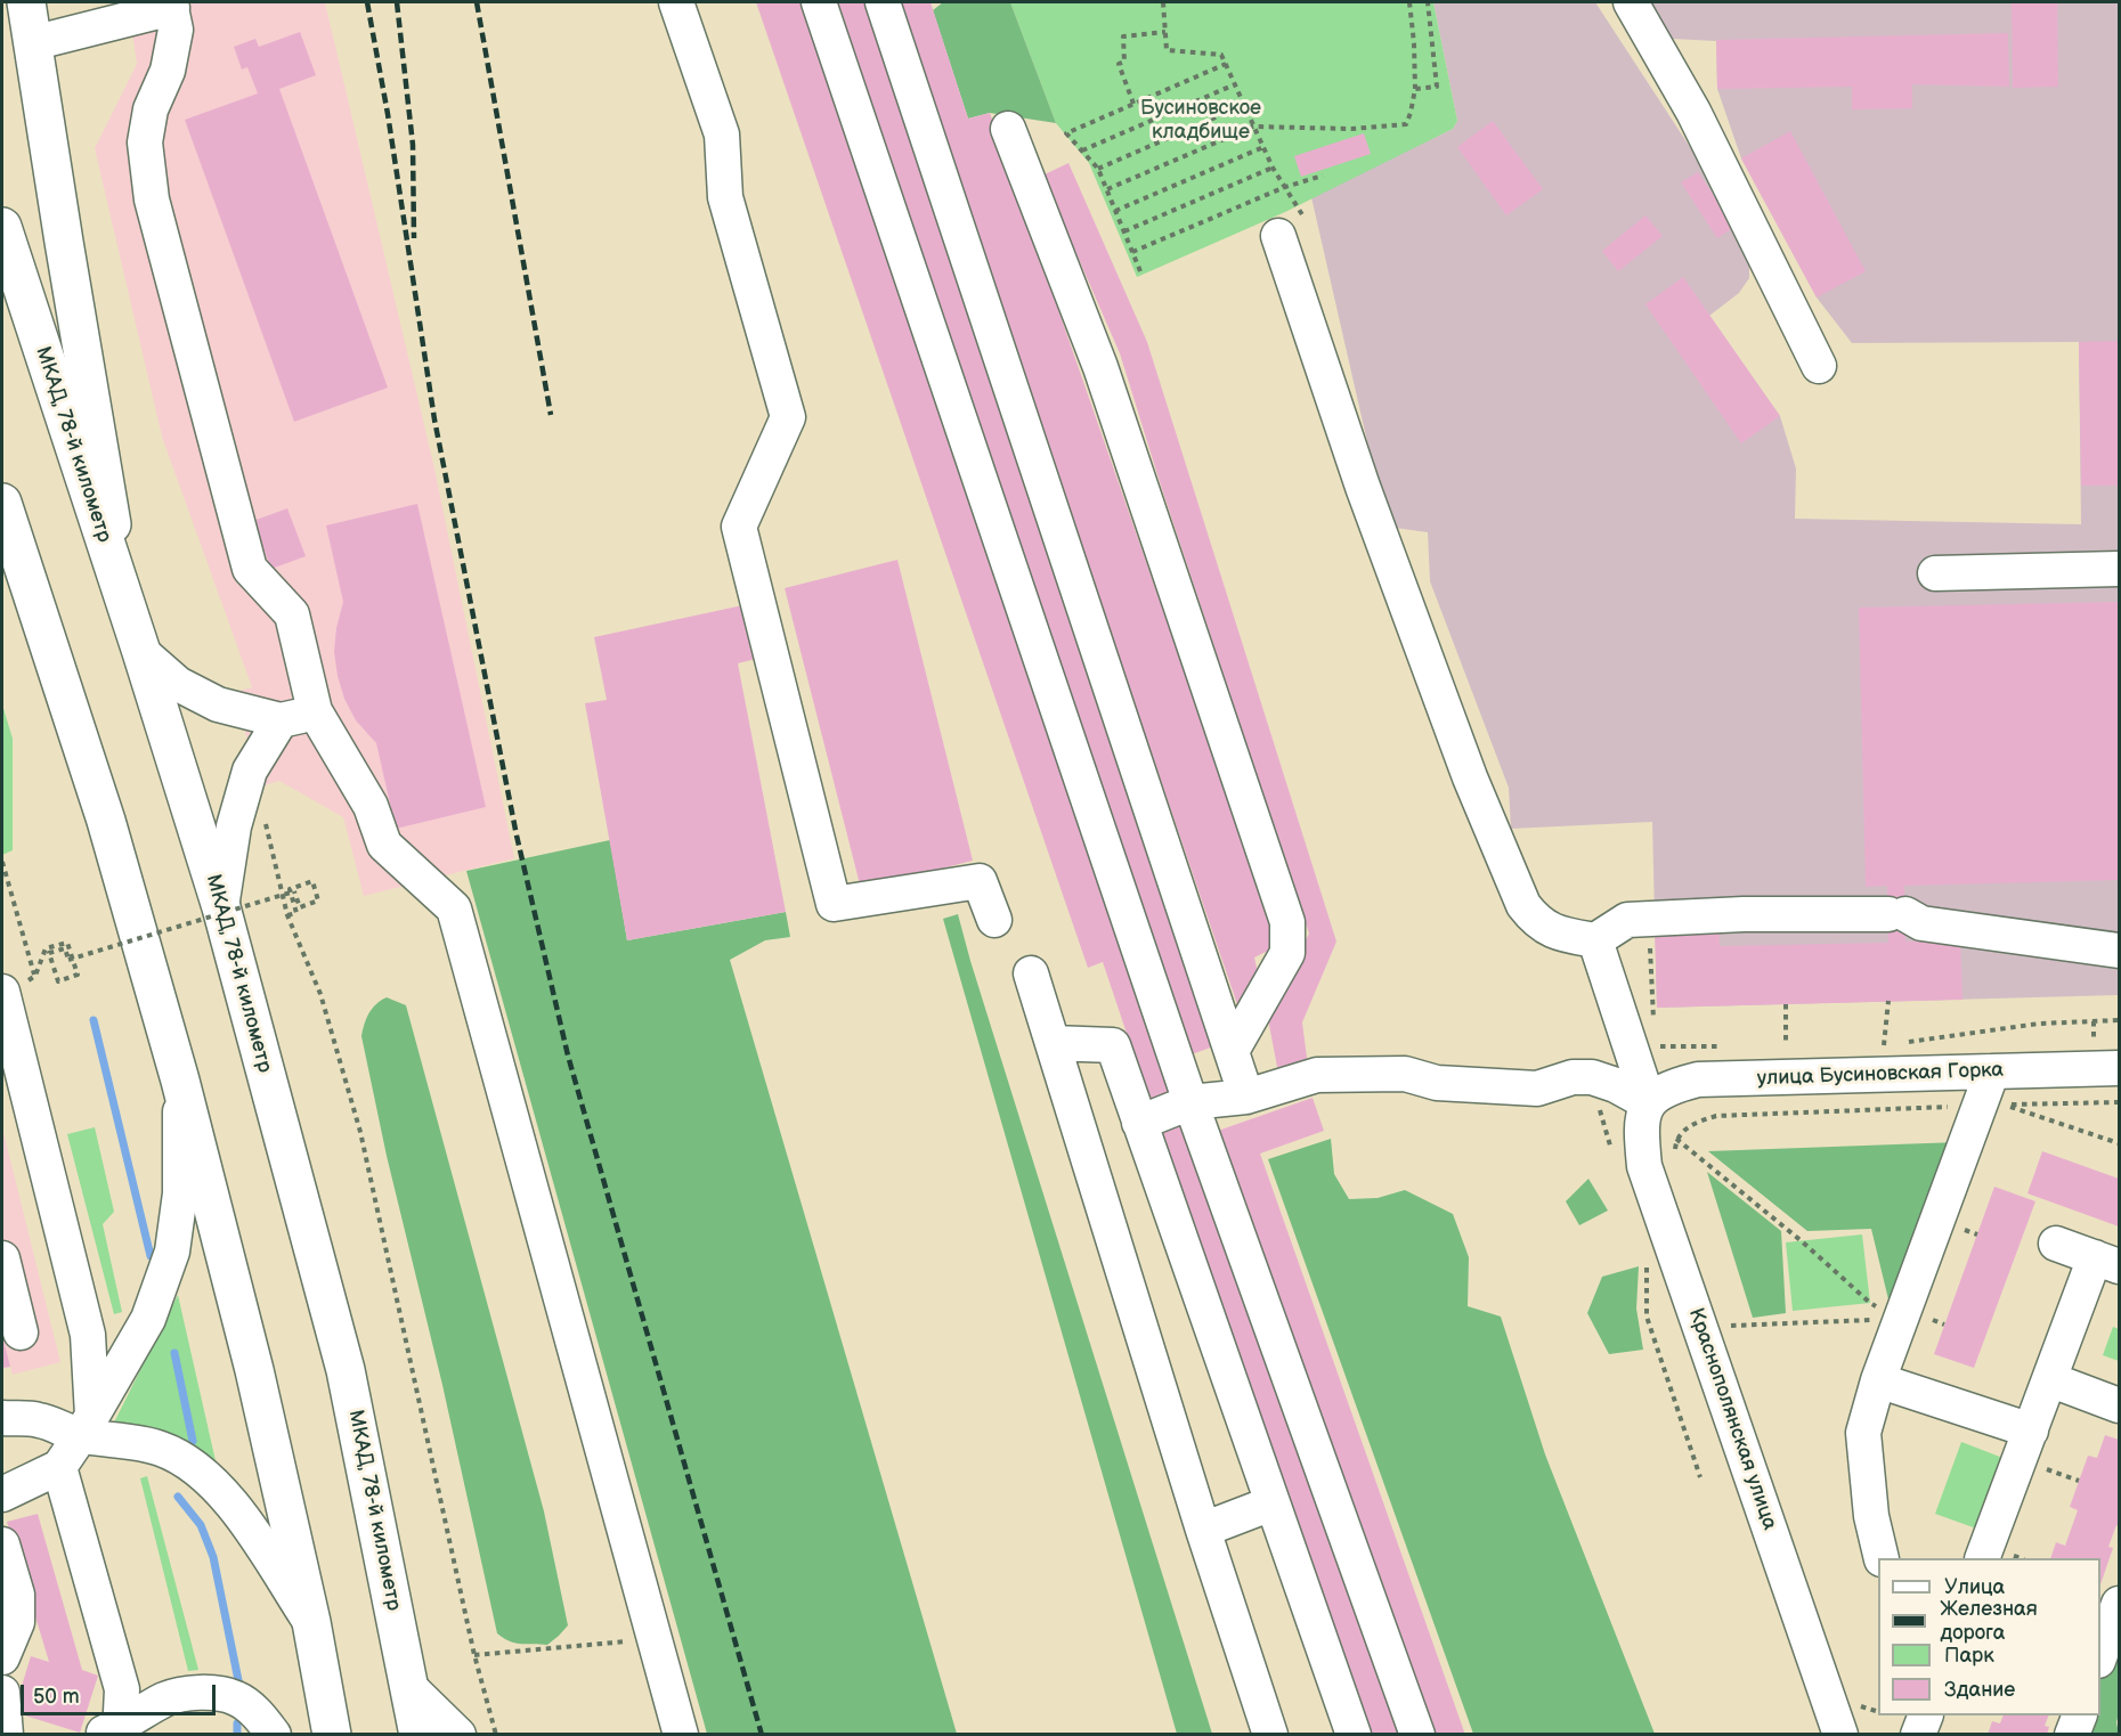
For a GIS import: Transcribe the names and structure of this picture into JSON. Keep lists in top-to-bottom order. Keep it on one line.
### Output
{"streets":{"main road":["МКАД, 78-й километр"],"street":["улица Бусиновская Горка","Краснополянская улица"]},"crossings":[["улица Бусиновская Горка","Краснополянская улица"]],"parks":["Бусиновское кладбище"],"legend":["Улица","Железная дорога","Парк","Здание"],"scale_bar":"50 m"}
